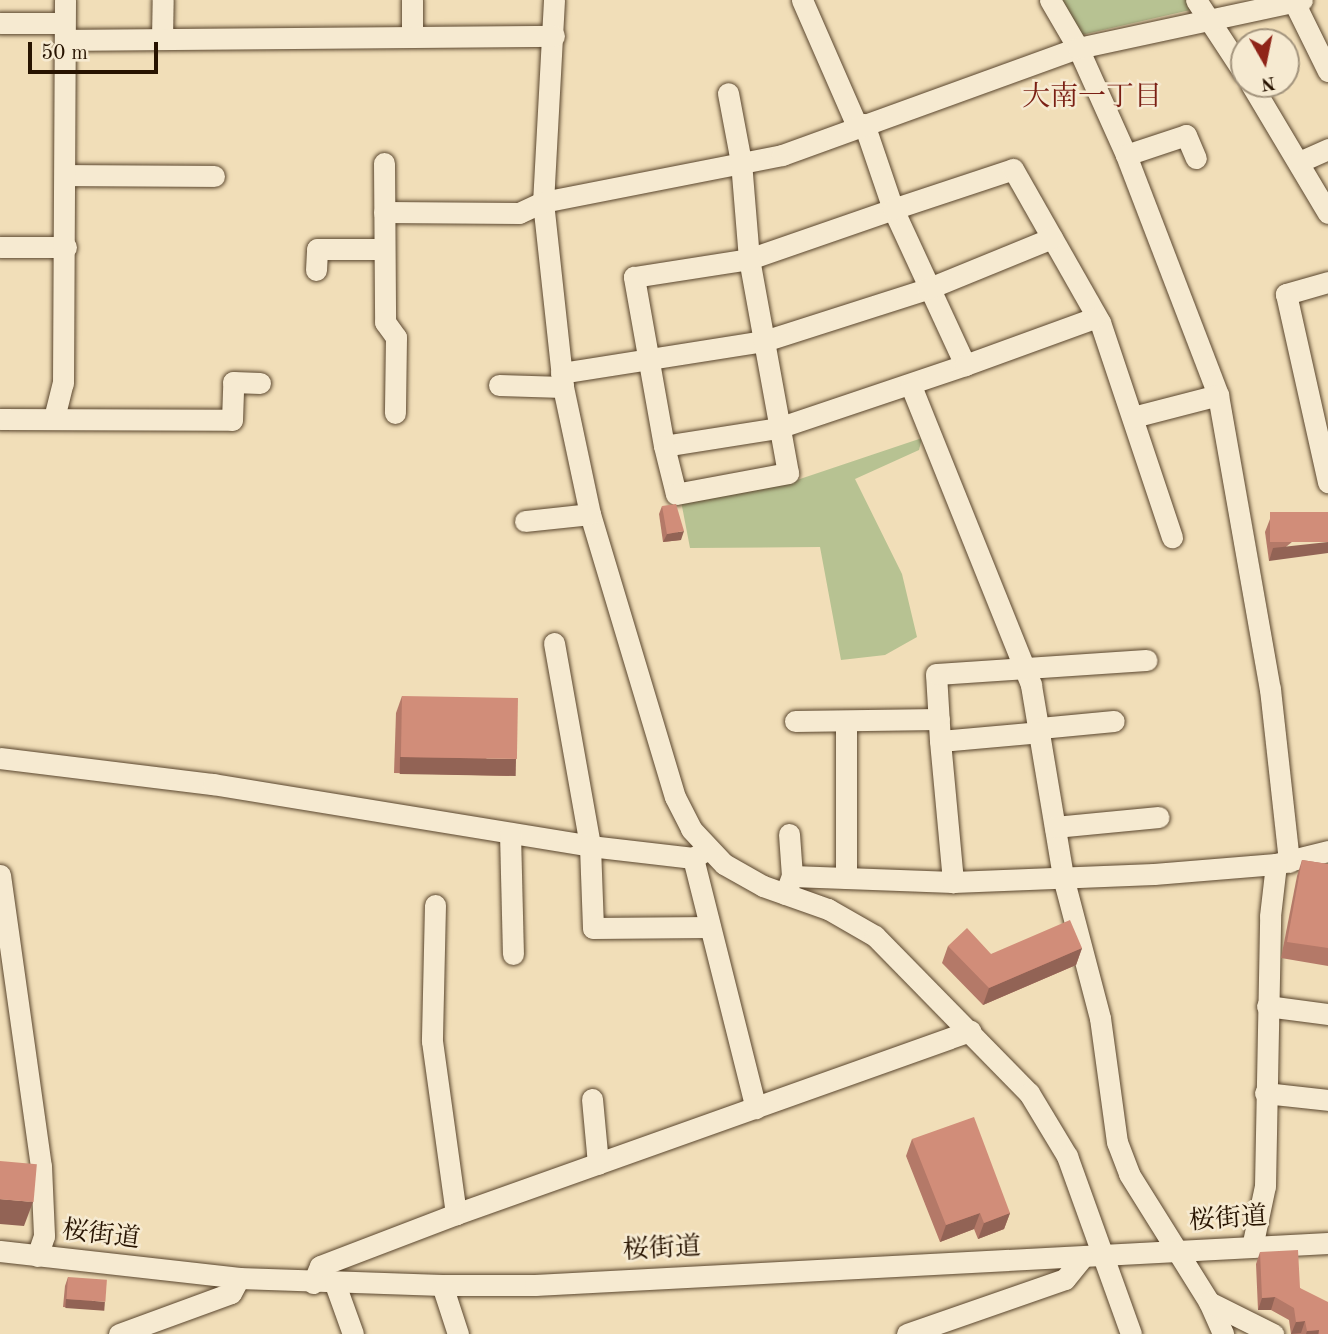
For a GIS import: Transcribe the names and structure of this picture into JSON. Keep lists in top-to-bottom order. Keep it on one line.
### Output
{"streets":{"street":["桜街道"]},"districts":["大南一丁目"],"scale_bar":"50 m","north":"bottom"}
